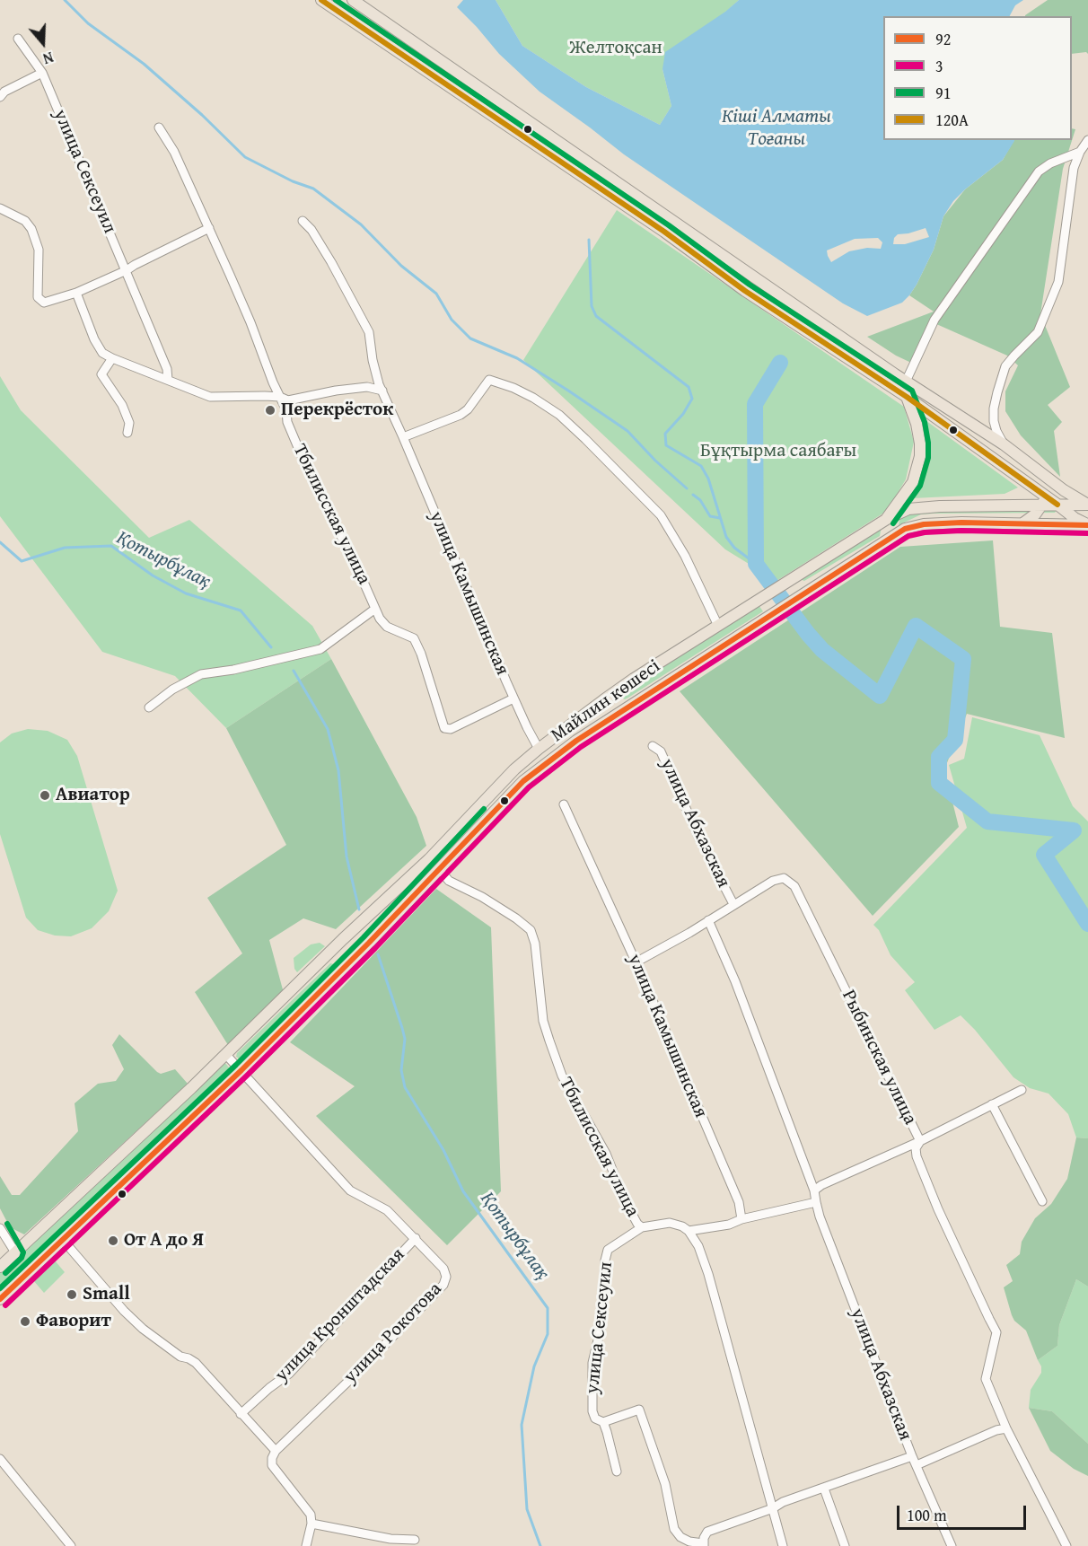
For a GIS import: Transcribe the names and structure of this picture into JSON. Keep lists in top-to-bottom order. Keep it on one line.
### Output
{"streets":{"main road":["Майлин көшесі"],"street":["улица Сексеуил","Тбилисская улица","улица Камышинская","улица Абхазская","Рыбинская улица","улица Кронштадская","улица Рокотова"]},"crossings":[["улица Сексеуил","Тбилисская улица"],["Тбилисская улица","улица Камышинская"],["Тбилисская улица","Майлин көшесі"],["улица Камышинская","Майлин көшесі"],["улица Камышинская","Рыбинская улица"],["Майлин көшесі","улица Рокотова"],["улица Абхазская","Рыбинская улица"],["улица Кронштадская","улица Рокотова"]],"water":["Кіші Алматы Тоғаны","Қотырбұлақ"],"parks":["Желтоқсан","Бұқтырма саябағы"],"places":["Перекрёсток","Авиатор","От А до Я","Small","Фаворит"],"lines":["transit line 91","transit line 120А","transit line 92","transit line 3"],"legend":["92","3","91","120А"],"scale_bar":"100 m","north":"bottom"}
